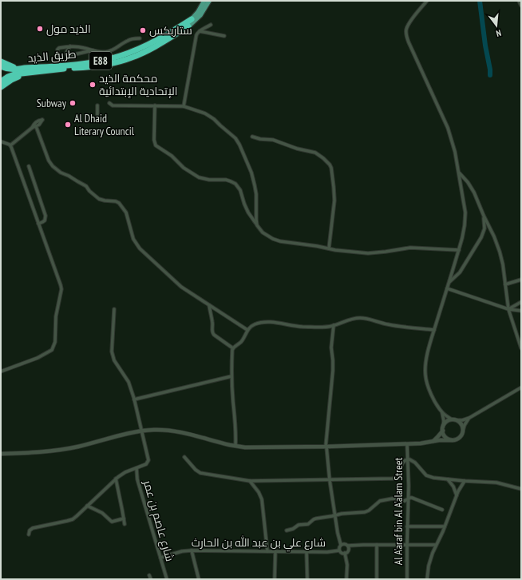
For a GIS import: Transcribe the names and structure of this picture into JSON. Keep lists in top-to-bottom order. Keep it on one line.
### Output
{"streets":{"highway":["طريق الذيد","E88"],"street":["Al A'araf bin Al A'alam Street","شارع عاصم بن عمر","شارع علي بن عبد الله بن الحارث"]},"crossings":[["شارع عاصم بن عمر","شارع علي بن عبد الله بن الحارث"]],"places":["الذيد مول","ستاربكس","محكمة الذيد الإتحادية الإبتدائية","Subway","Al Dhaid Literary Council"],"north":"bottom"}
